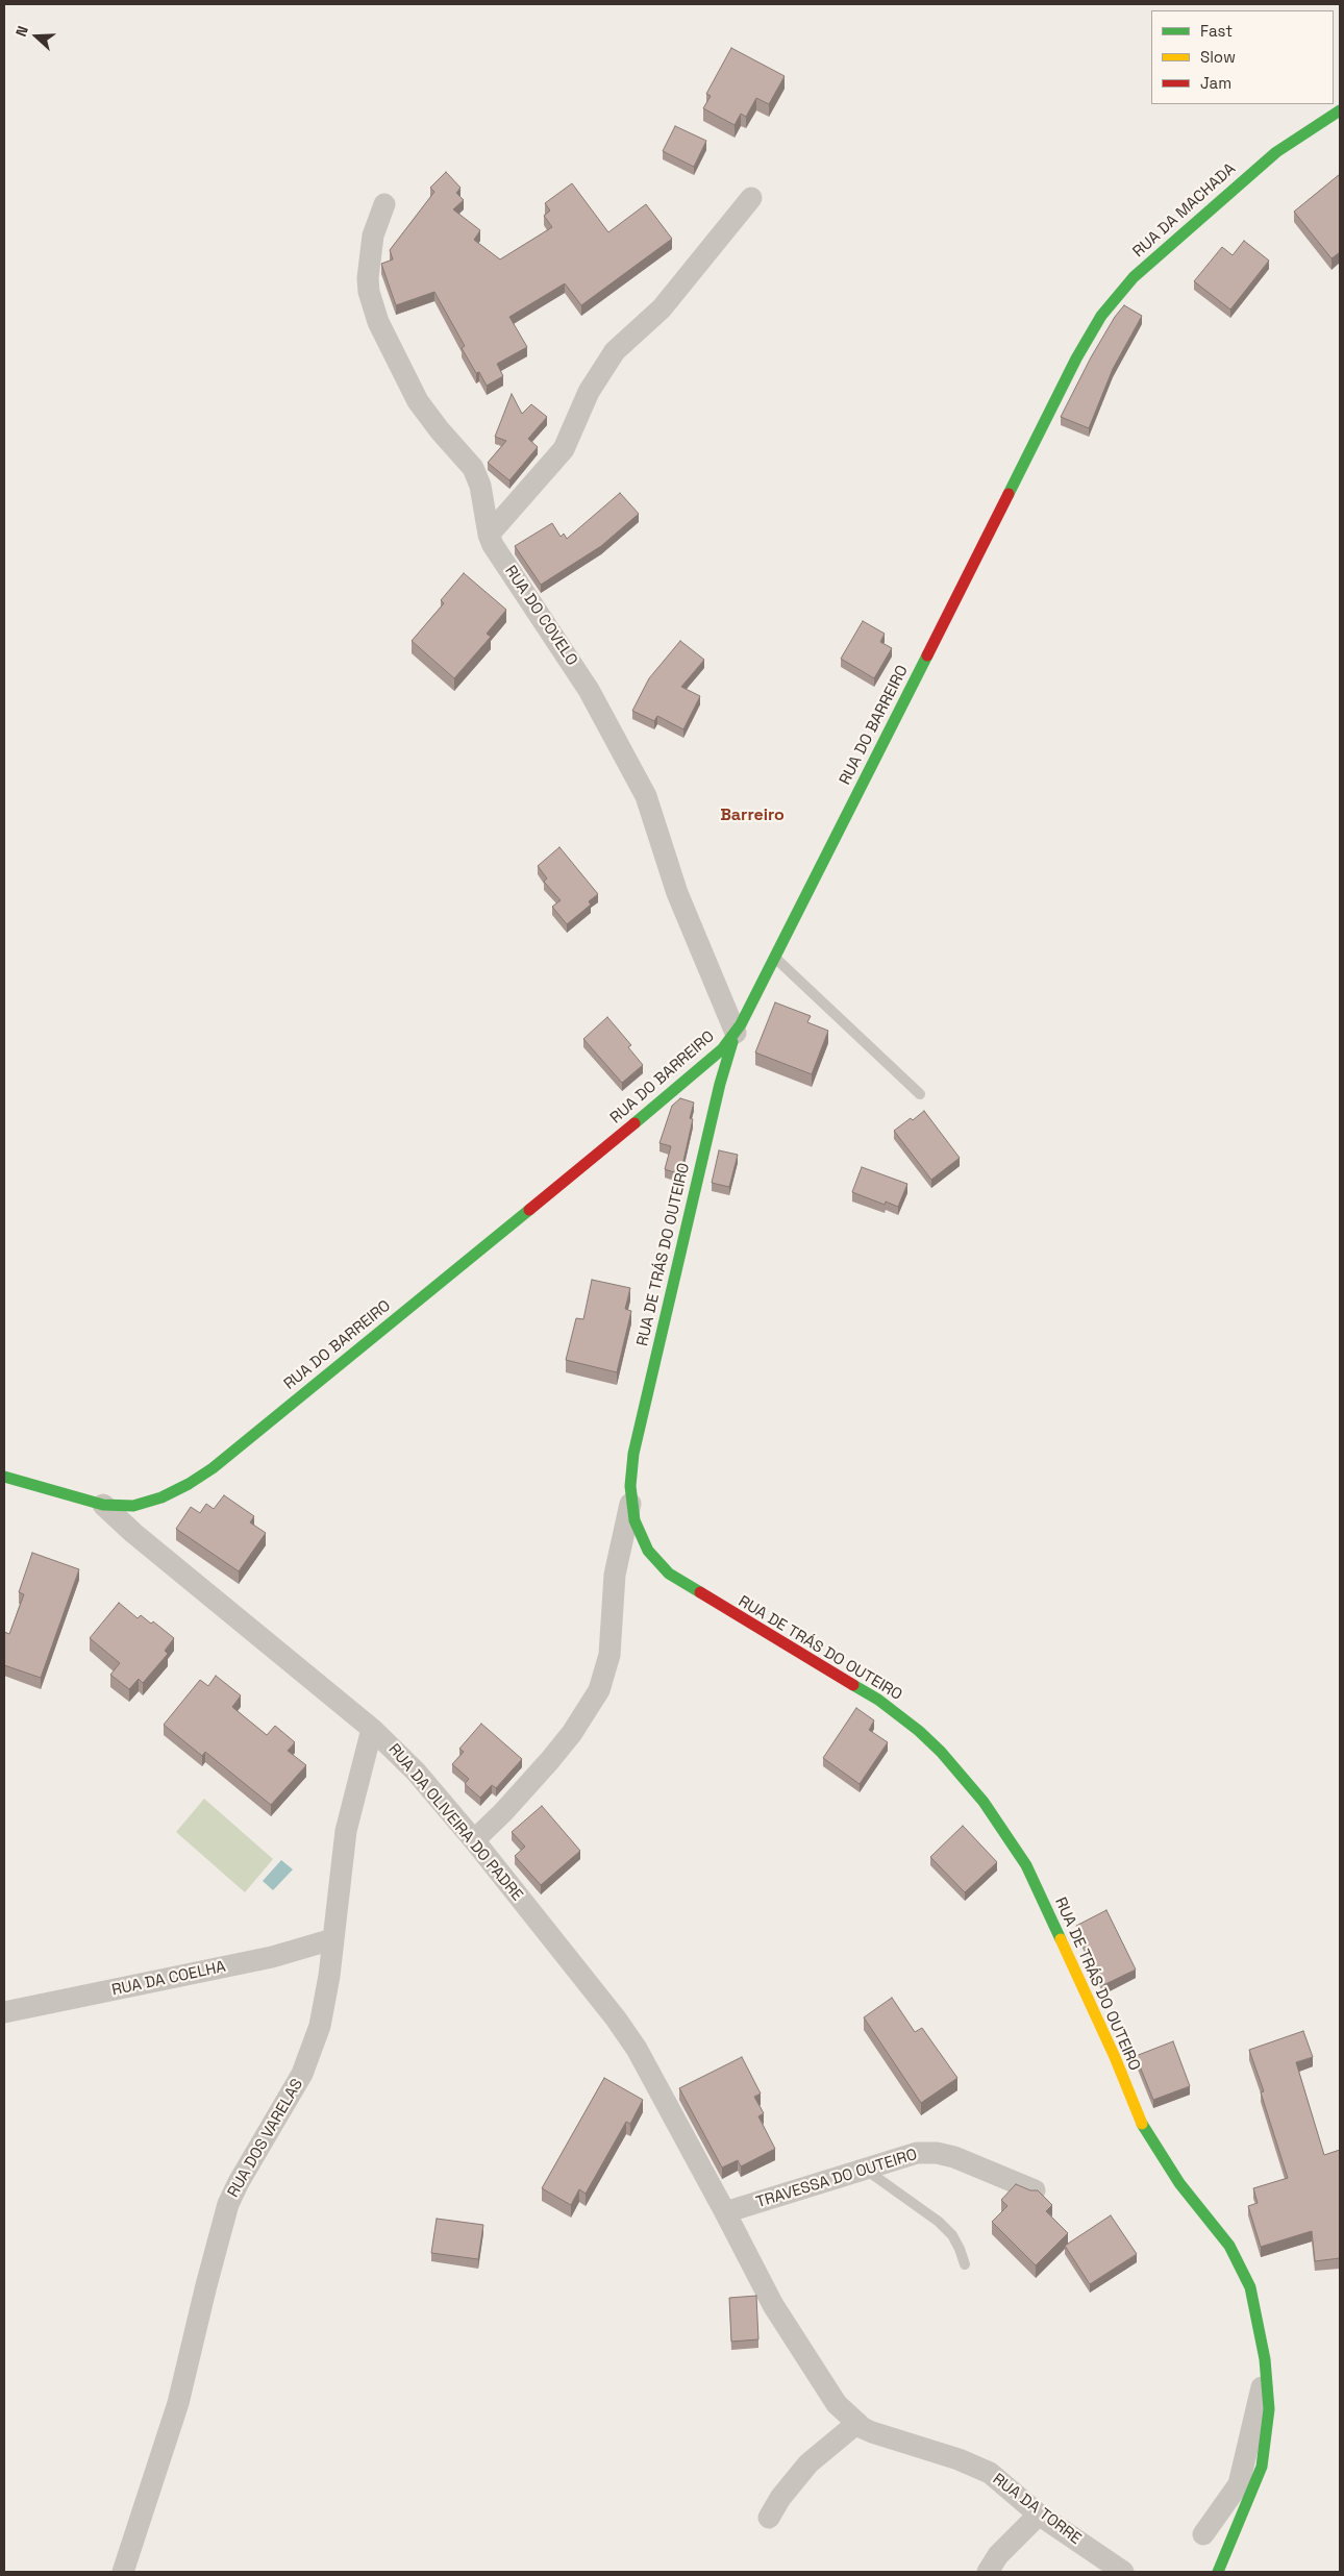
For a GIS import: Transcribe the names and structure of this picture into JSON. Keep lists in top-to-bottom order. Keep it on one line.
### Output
{"streets":{"street":["RUA DA MACHADA","RUA DO COVELO","RUA DO BARREIRO","RUA DE TRÁS DO OUTEIRO","RUA DA OLIVEIRA DO PADRE","RUA DA COELHA","RUA DOS VARELAS","TRAVESSA DO OUTEIRO","RUA DA TORRE"]},"crossings":[["RUA DA MACHADA","RUA DO BARREIRO"],["RUA DO COVELO","RUA DO BARREIRO"],["RUA DO COVELO","RUA DE TRÁS DO OUTEIRO"],["RUA DO BARREIRO","RUA DE TRÁS DO OUTEIRO"],["RUA DO BARREIRO","RUA DA OLIVEIRA DO PADRE"],["RUA DA OLIVEIRA DO PADRE","RUA DOS VARELAS"],["RUA DA OLIVEIRA DO PADRE","TRAVESSA DO OUTEIRO"],["RUA DA OLIVEIRA DO PADRE","RUA DA TORRE"],["RUA DA COELHA","RUA DOS VARELAS"]],"districts":["Barreiro"],"legend":["Fast","Slow","Jam"],"north":"left"}
